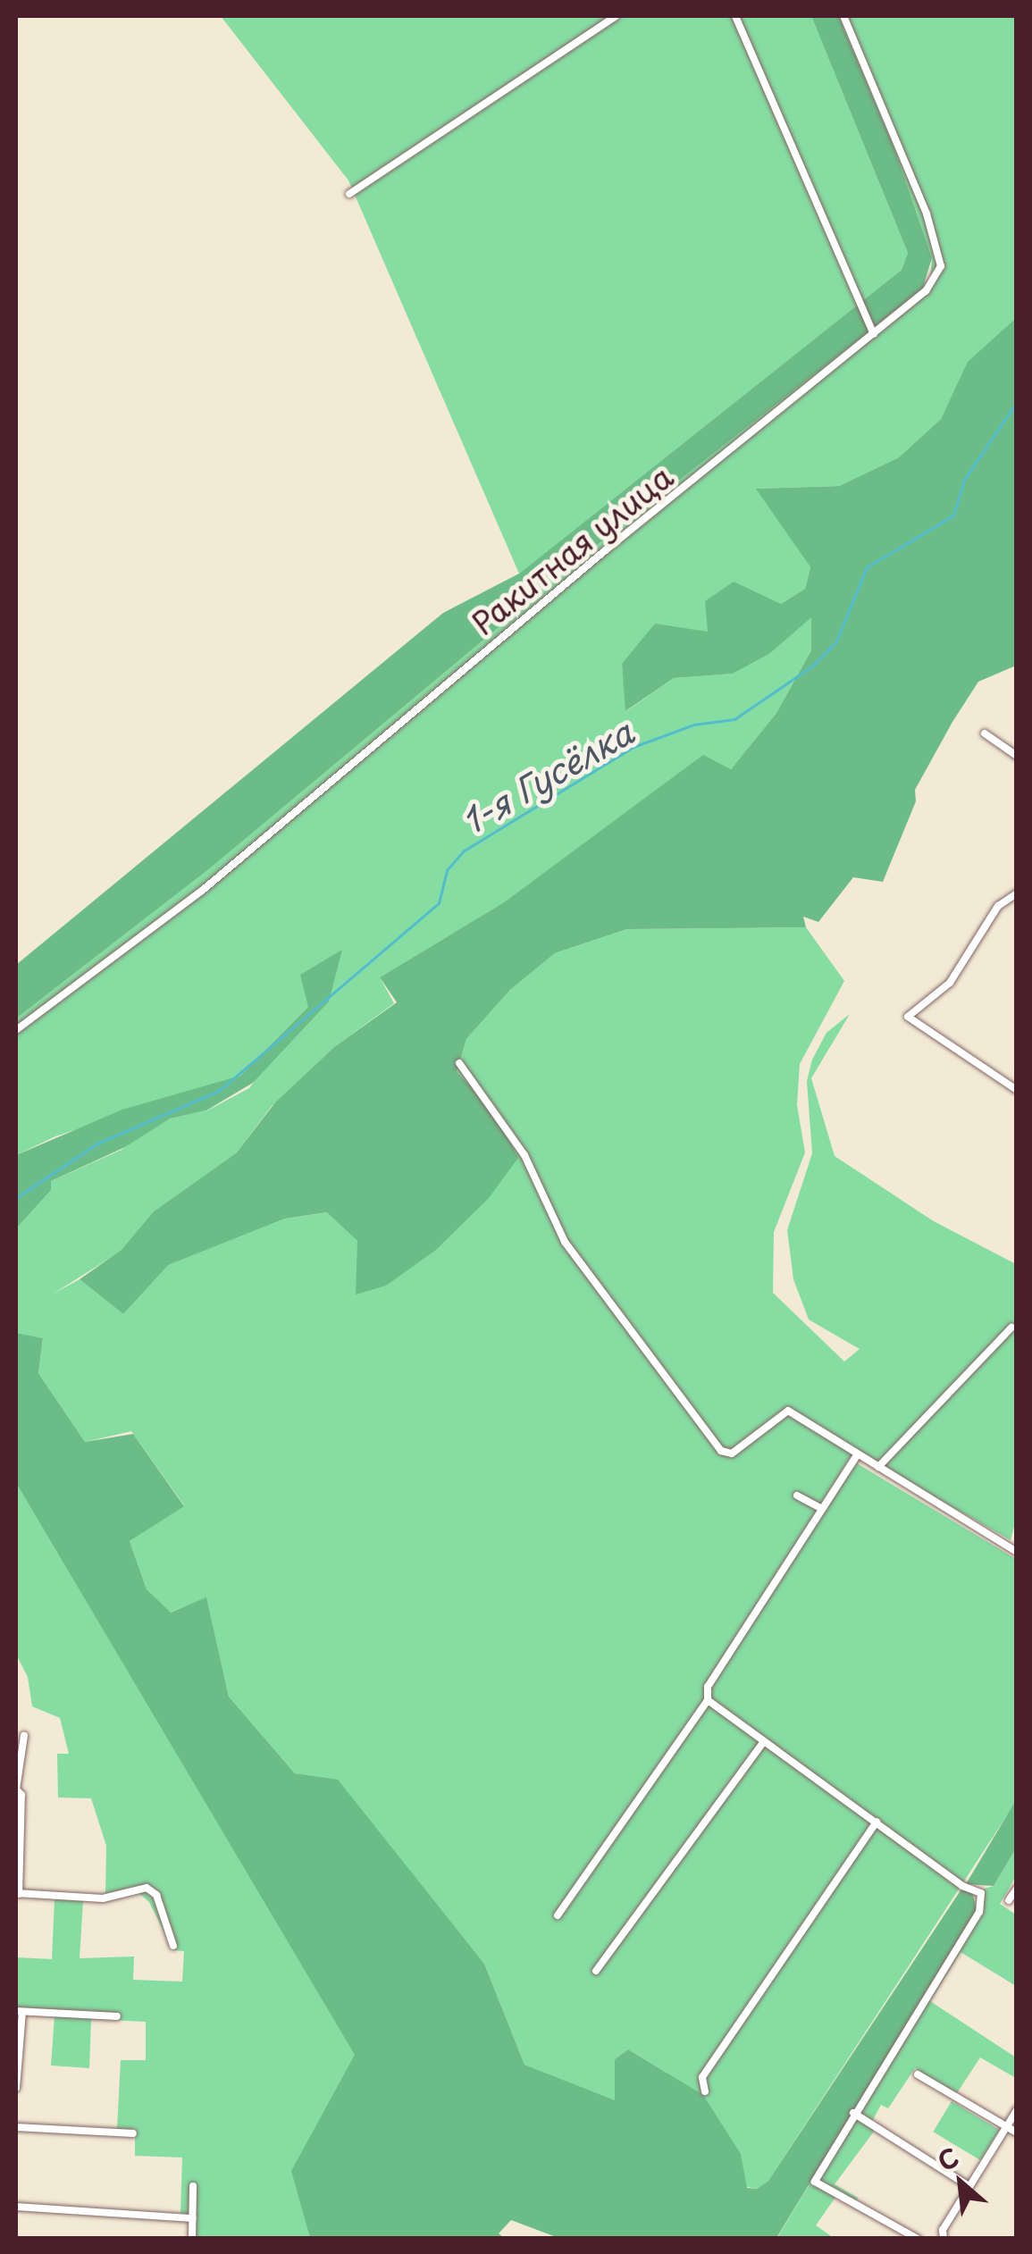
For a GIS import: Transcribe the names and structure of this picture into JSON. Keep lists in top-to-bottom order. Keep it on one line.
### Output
{"streets":{"street":["Ракитная улица"]},"water":["1-я Гусёлка"],"north":"top left"}
